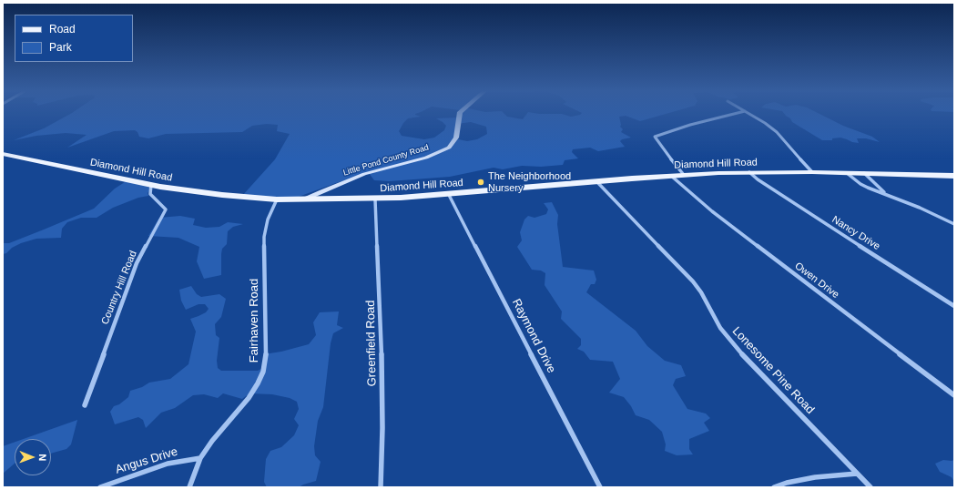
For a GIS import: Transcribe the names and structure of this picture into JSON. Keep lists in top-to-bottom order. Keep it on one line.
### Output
{"streets":{"main road":["Diamond Hill Road"],"street":["Little Pond County Road","Nancy Drive","Owen Drive","Country Hill Road","Fairhaven Road","Raymond Drive","Greenfield Road","Lonesome Pine Road","Angus Drive"]},"crossings":[["Little Pond County Road","Diamond Hill Road"],["Diamond Hill Road","Nancy Drive"],["Diamond Hill Road","Owen Drive"],["Diamond Hill Road","Country Hill Road"],["Diamond Hill Road","Fairhaven Road"],["Diamond Hill Road","Raymond Drive"],["Diamond Hill Road","Greenfield Road"],["Diamond Hill Road","Lonesome Pine Road"],["Fairhaven Road","Angus Drive"]],"places":["The Neighborhood Nursery"],"legend":["Road","Park"],"north":"right"}
